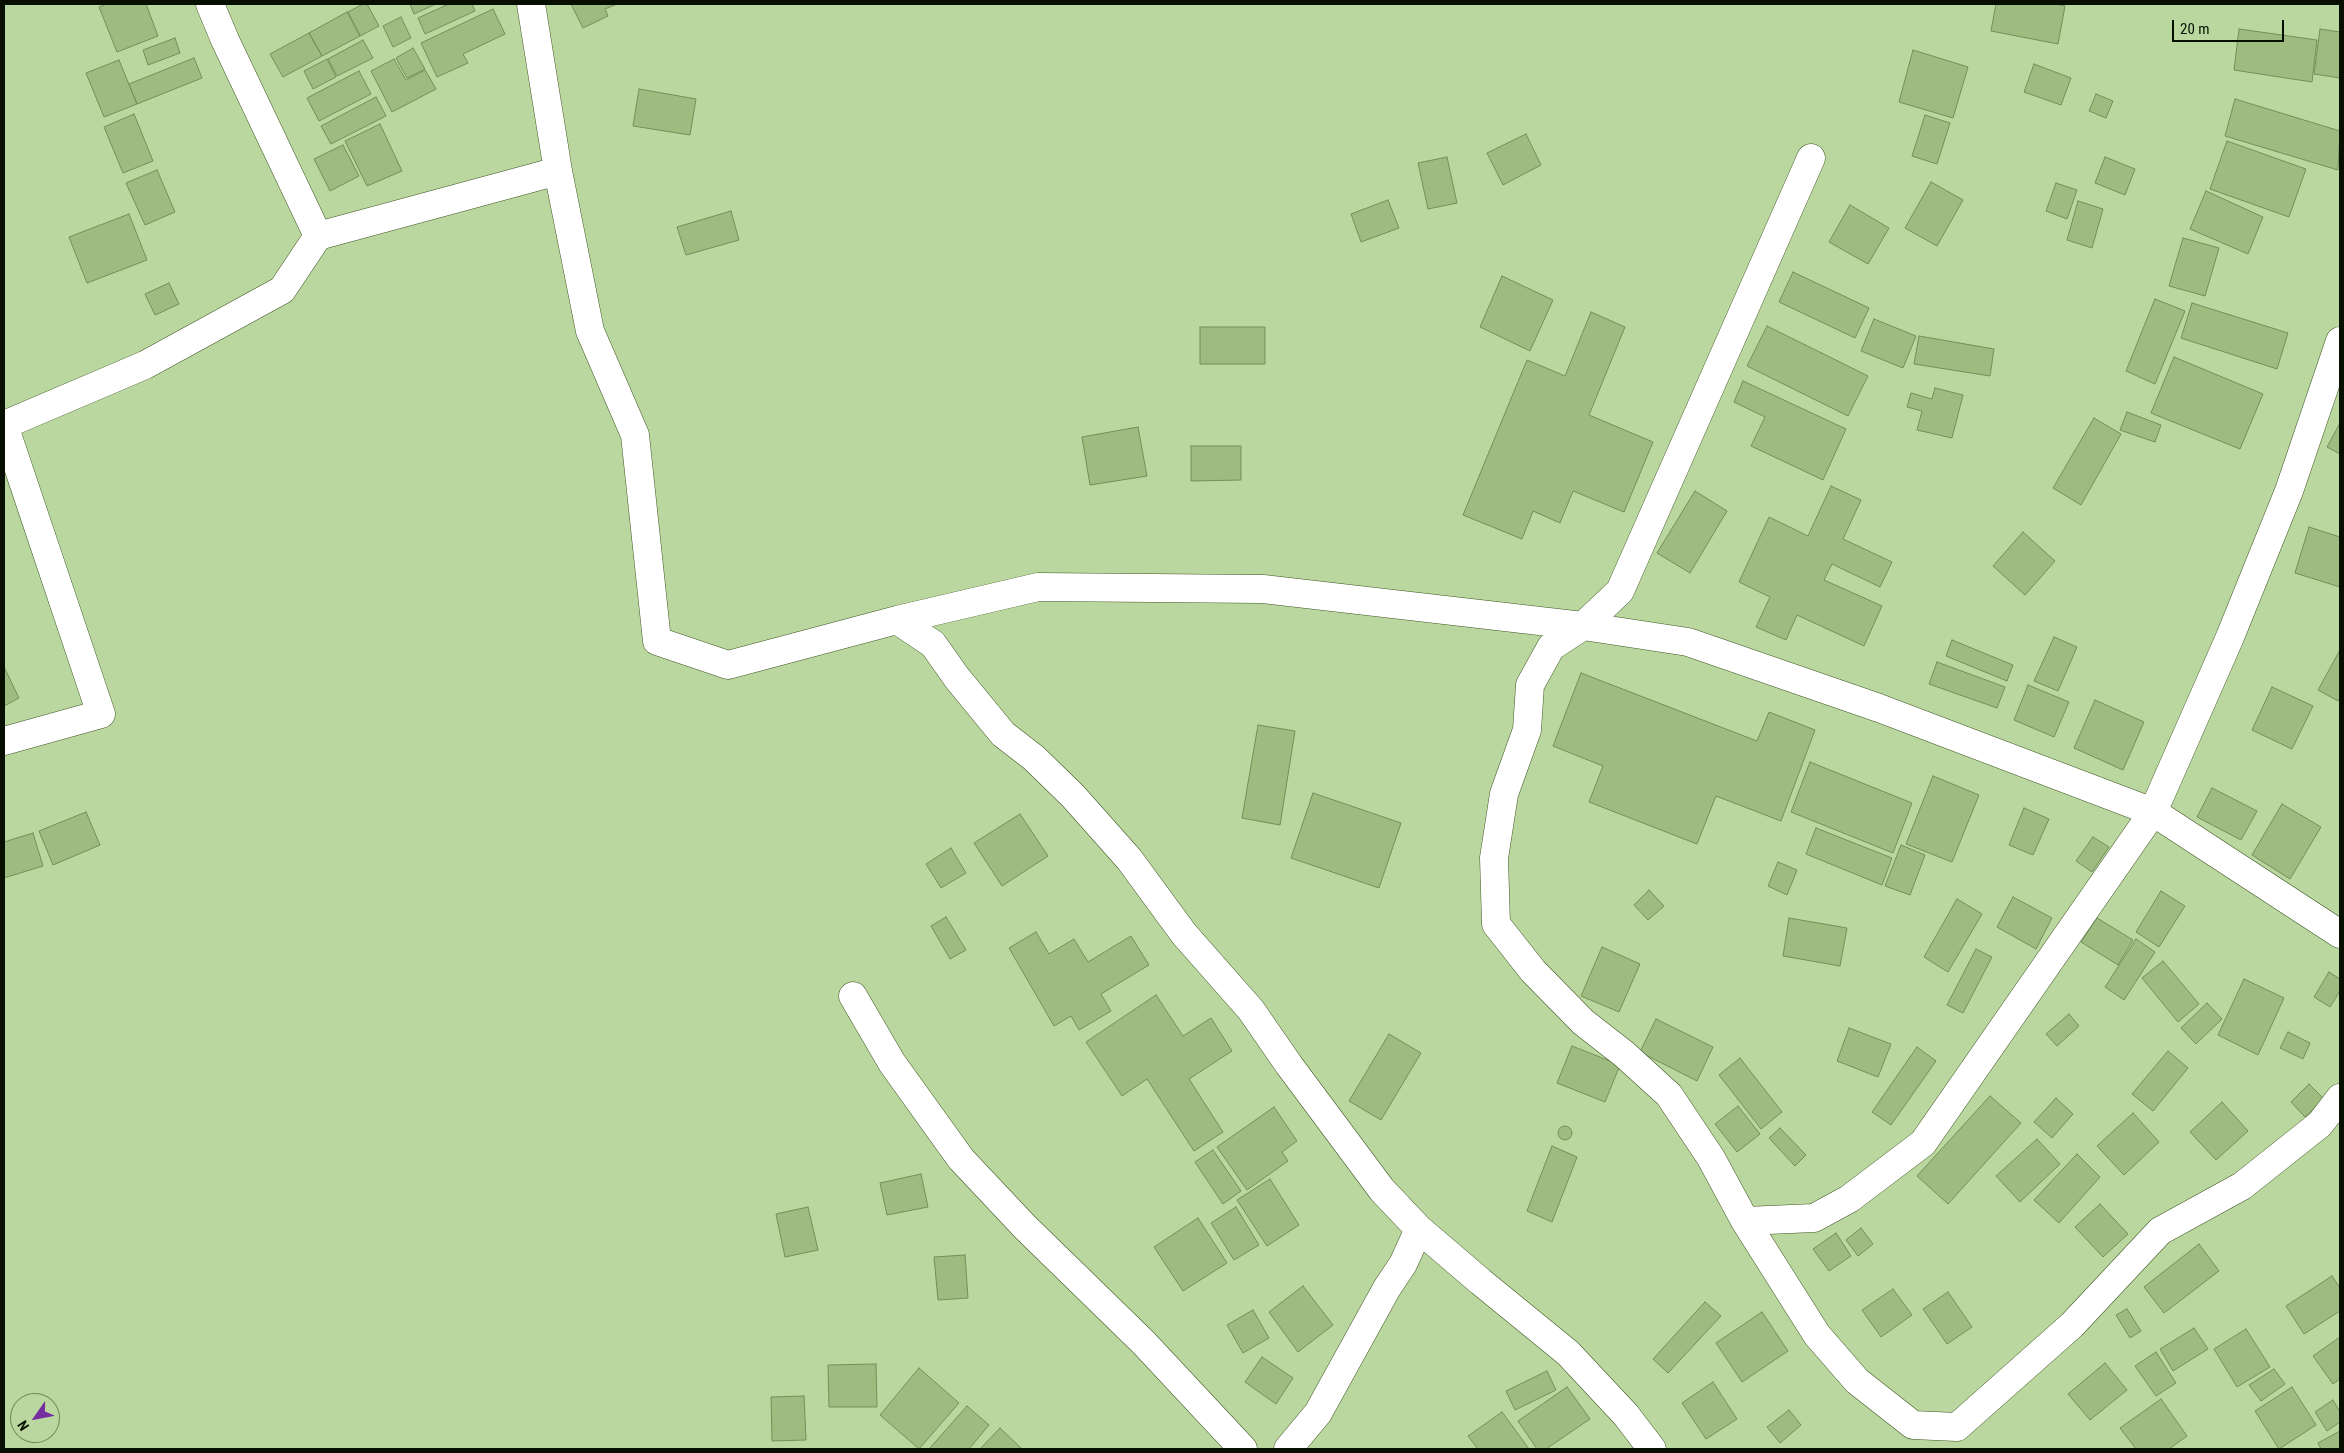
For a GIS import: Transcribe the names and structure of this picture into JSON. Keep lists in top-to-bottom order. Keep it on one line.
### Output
{"scale_bar":"20 m","north":"bottom left"}
